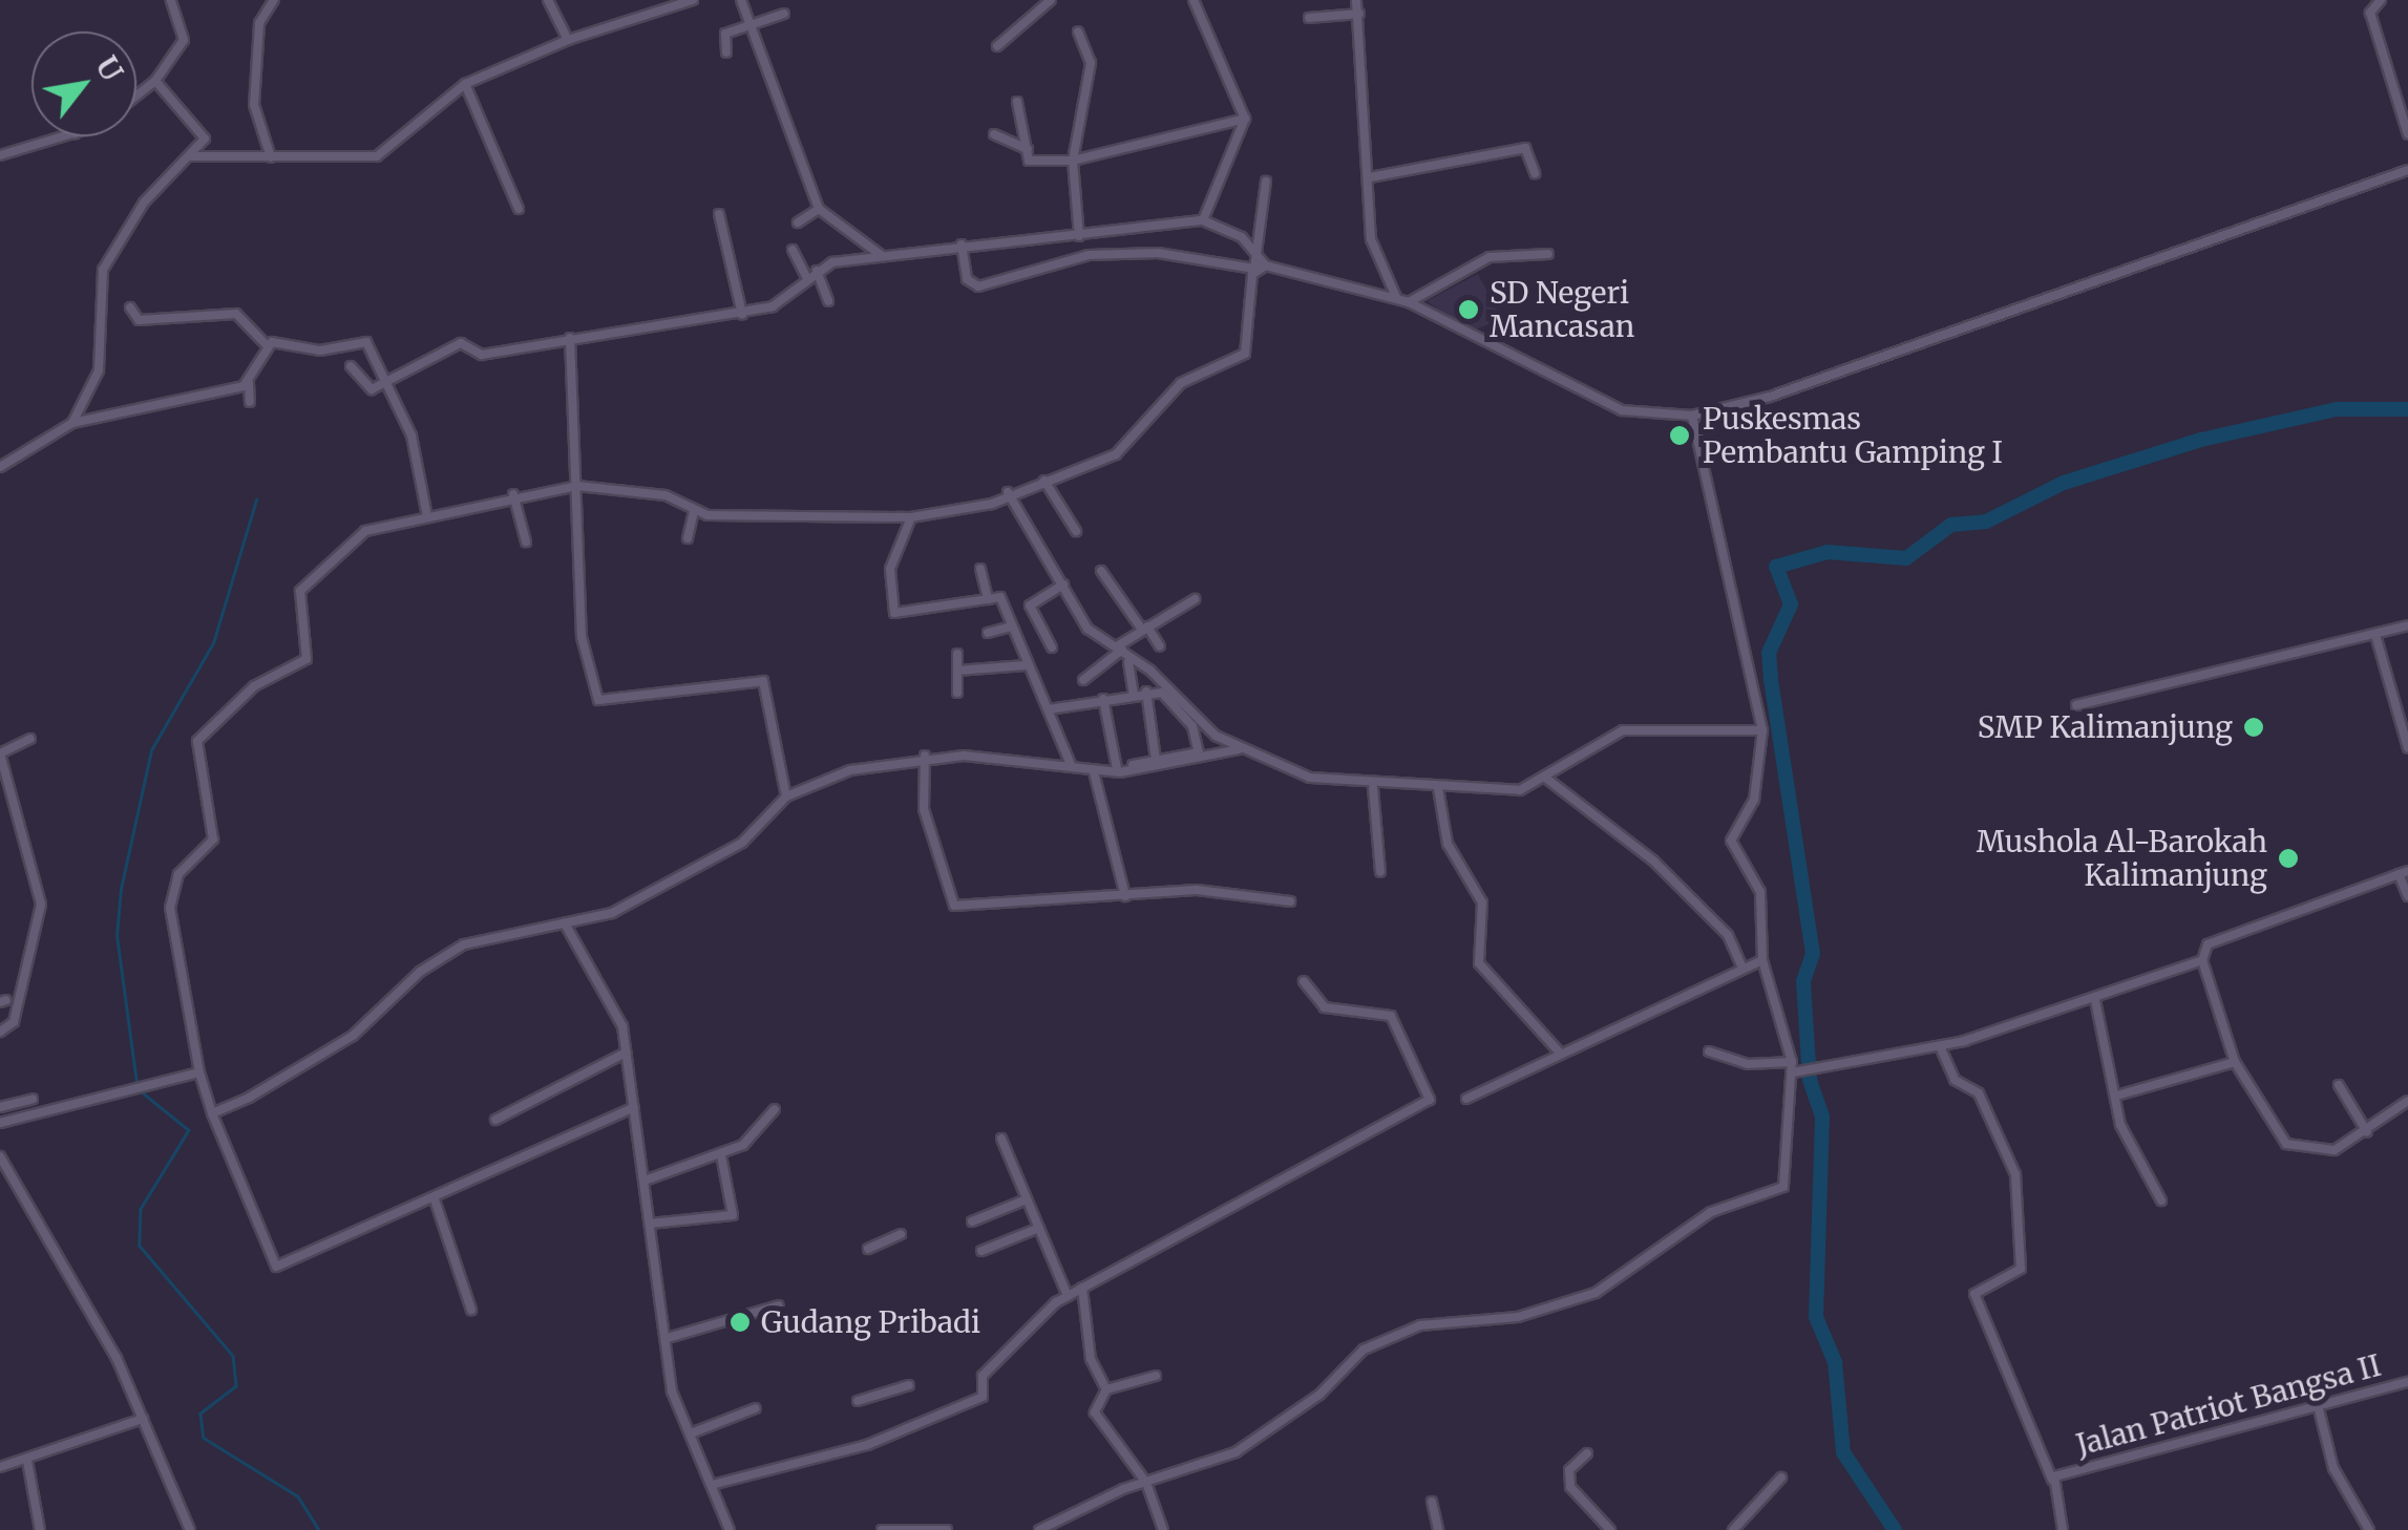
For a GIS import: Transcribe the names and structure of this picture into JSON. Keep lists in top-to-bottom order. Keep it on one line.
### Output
{"streets":{"street":["Jalan Patriot Bangsa II"]},"places":["SD Negeri Mancasan","Puskesmas Pembantu Gamping I","SMP Kalimanjung","Mushola Al-Barokah Kalimanjung","Gudang Pribadi"],"north":"top right"}
